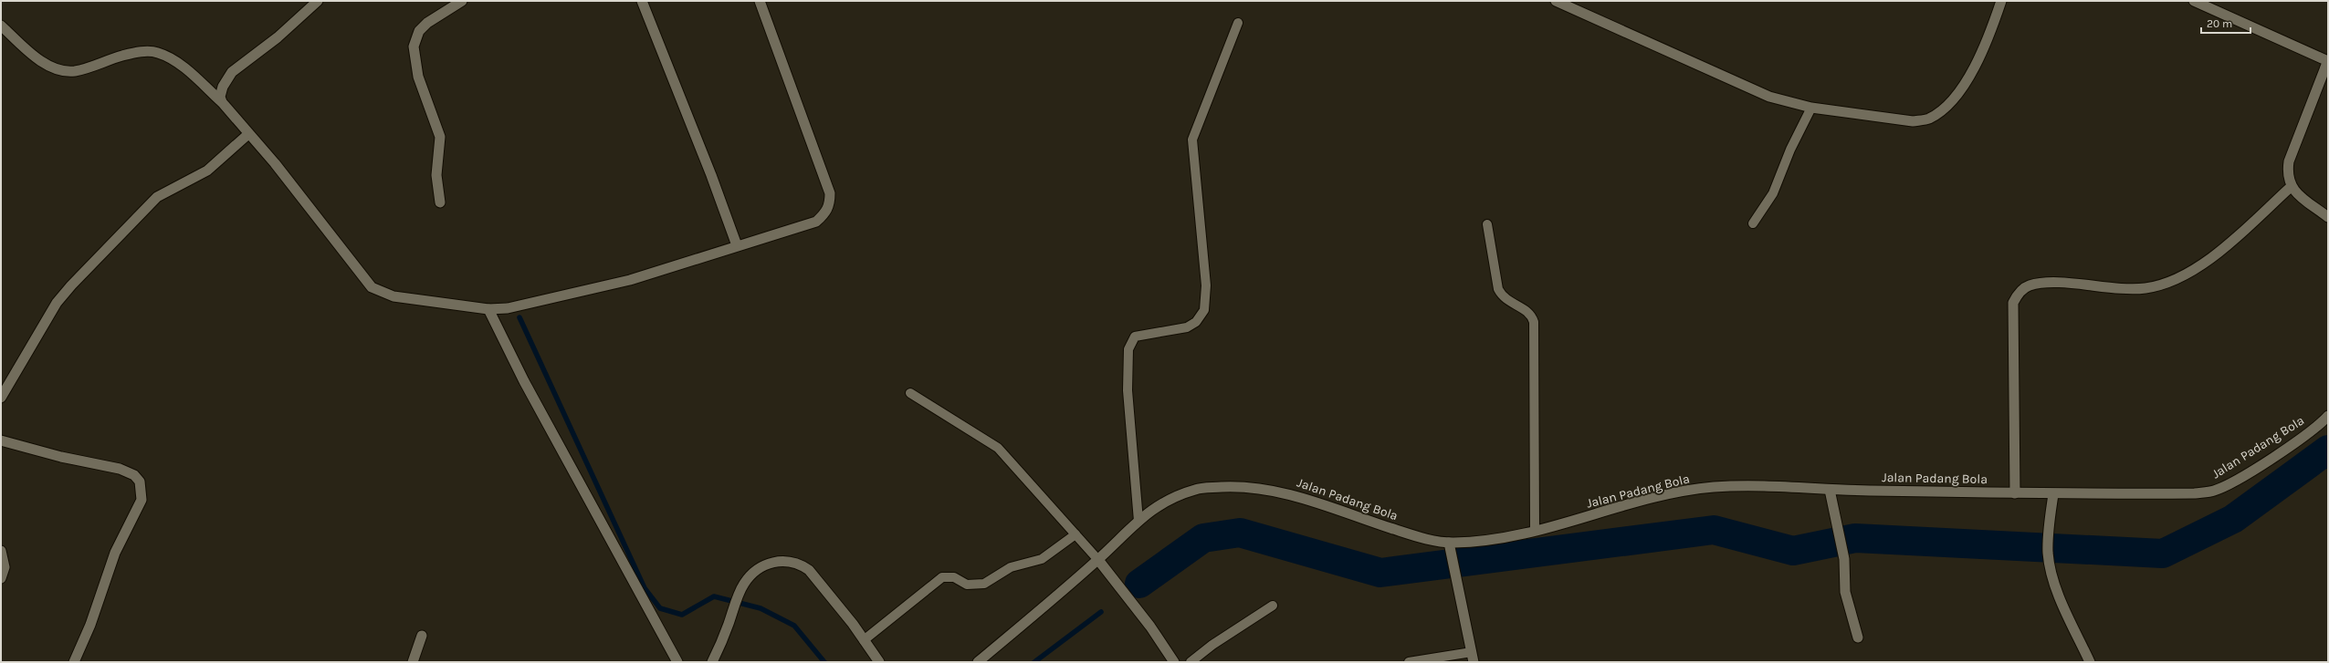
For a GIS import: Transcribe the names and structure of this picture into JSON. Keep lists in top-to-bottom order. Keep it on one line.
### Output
{"streets":{"street":["Jalan Padang Bola"]},"scale_bar":"20 m"}
